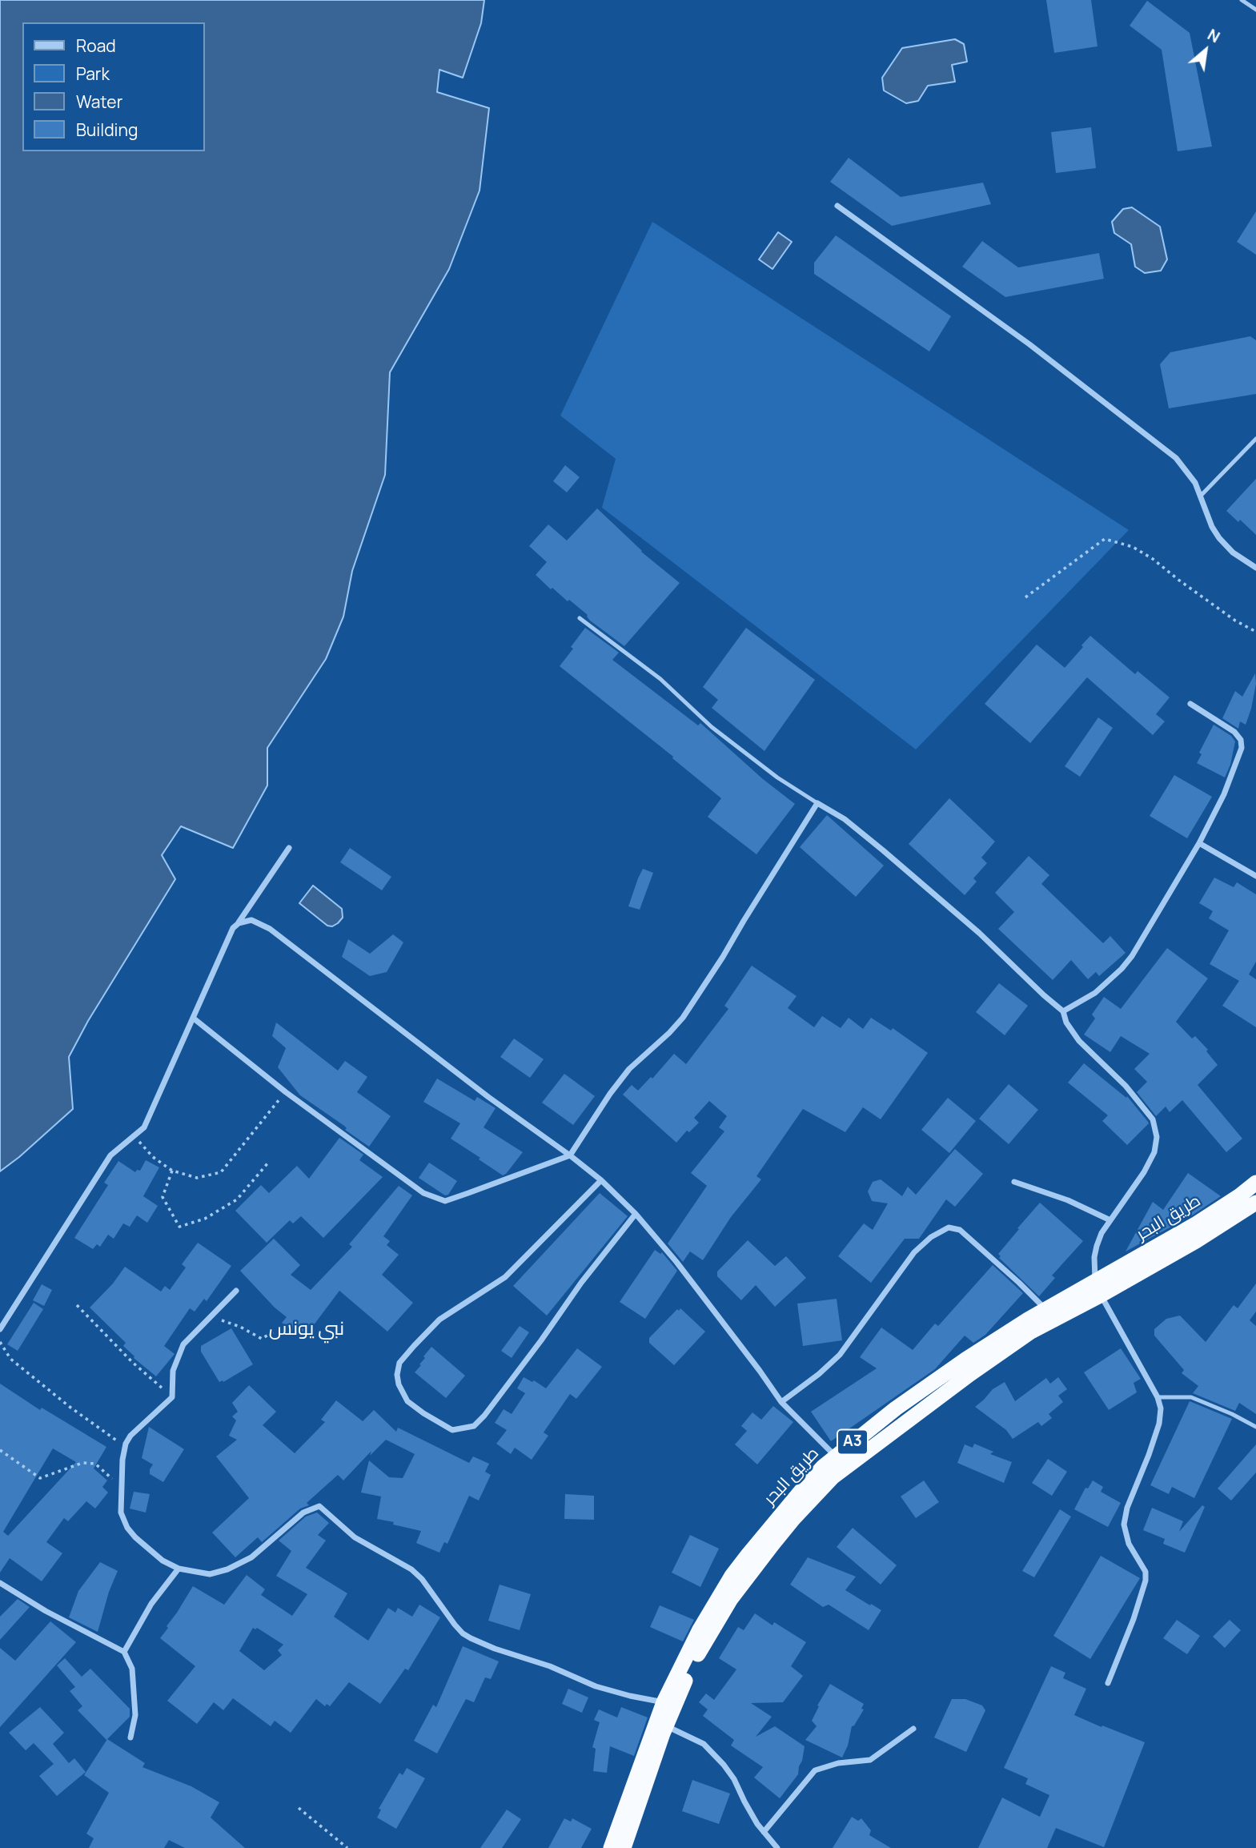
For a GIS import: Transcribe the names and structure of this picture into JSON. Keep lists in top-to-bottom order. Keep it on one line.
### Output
{"streets":{"highway":["طريق البحر","A3"]},"districts":["نبي يونس"],"legend":["Road","Park","Water","Building"],"north":"top right"}
